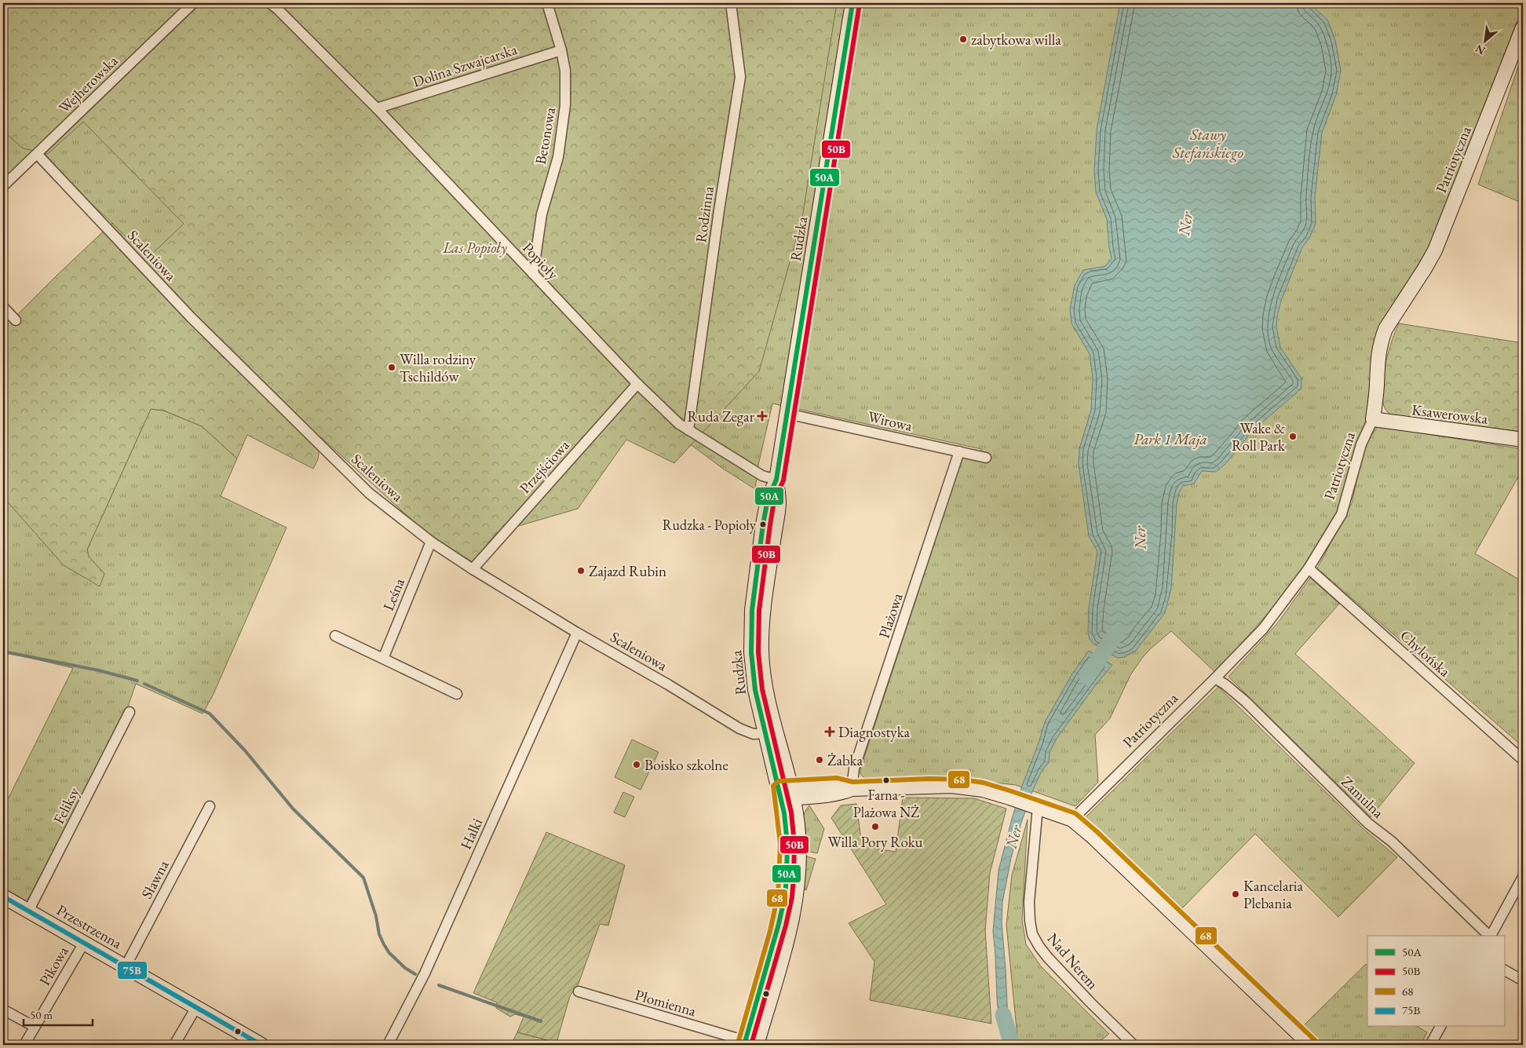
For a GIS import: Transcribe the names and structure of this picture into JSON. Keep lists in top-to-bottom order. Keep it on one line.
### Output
{"streets":{"street":["Dolina Szwajcarska","Wejherowska","Betonowa","Patriotyczna","Rodzinna","Rudzka","Scaleniowa","Popioły","Ksawerowska","Wirowa","Przejściowa","Leśna","Plażowa","Chylońska","Zamulna","Feliksy","Halki","Sławna","Przestrzenna","Nad Nerem","Pikowa","Płomienna"]},"crossings":[["Dolina Szwajcarska","Betonowa"],["Dolina Szwajcarska","Popioły"],["Wejherowska","Scaleniowa"],["Betonowa","Popioły"],["Patriotyczna","Ksawerowska"],["Patriotyczna","Chylońska"],["Patriotyczna","Zamulna"],["Rodzinna","Popioły"],["Rudzka","Scaleniowa"],["Rudzka","Popioły"],["Rudzka","Wirowa"],["Rudzka","Płomienna"],["Scaleniowa","Przejściowa"],["Scaleniowa","Leśna"],["Scaleniowa","Halki"],["Popioły","Przejściowa"],["Wirowa","Plażowa"],["Feliksy","Przestrzenna"],["Sławna","Przestrzenna"],["Przestrzenna","Pikowa"]],"water":["Stawy Stefańskiego","Ner"],"parks":["Las Popioły","Park 1 Maja"],"places":{"other":["zabytkowa willa","Willa rodziny Tschildów","Wake & Roll Park","Rudzka - Popioły","Zajazd Rubin","Żabka","Boisko szkolne","Farna - Plażowa NŻ","Willa Pory Roku","Kancelaria Plebania"],"health":["Ruda Zegar","Diagnostyka"]},"lines":["transit line 50A","transit line 50B","transit line 68","transit line 75B"],"legend":["50A","50B","68","75B"],"scale_bar":"50 m","north":"bottom left"}
